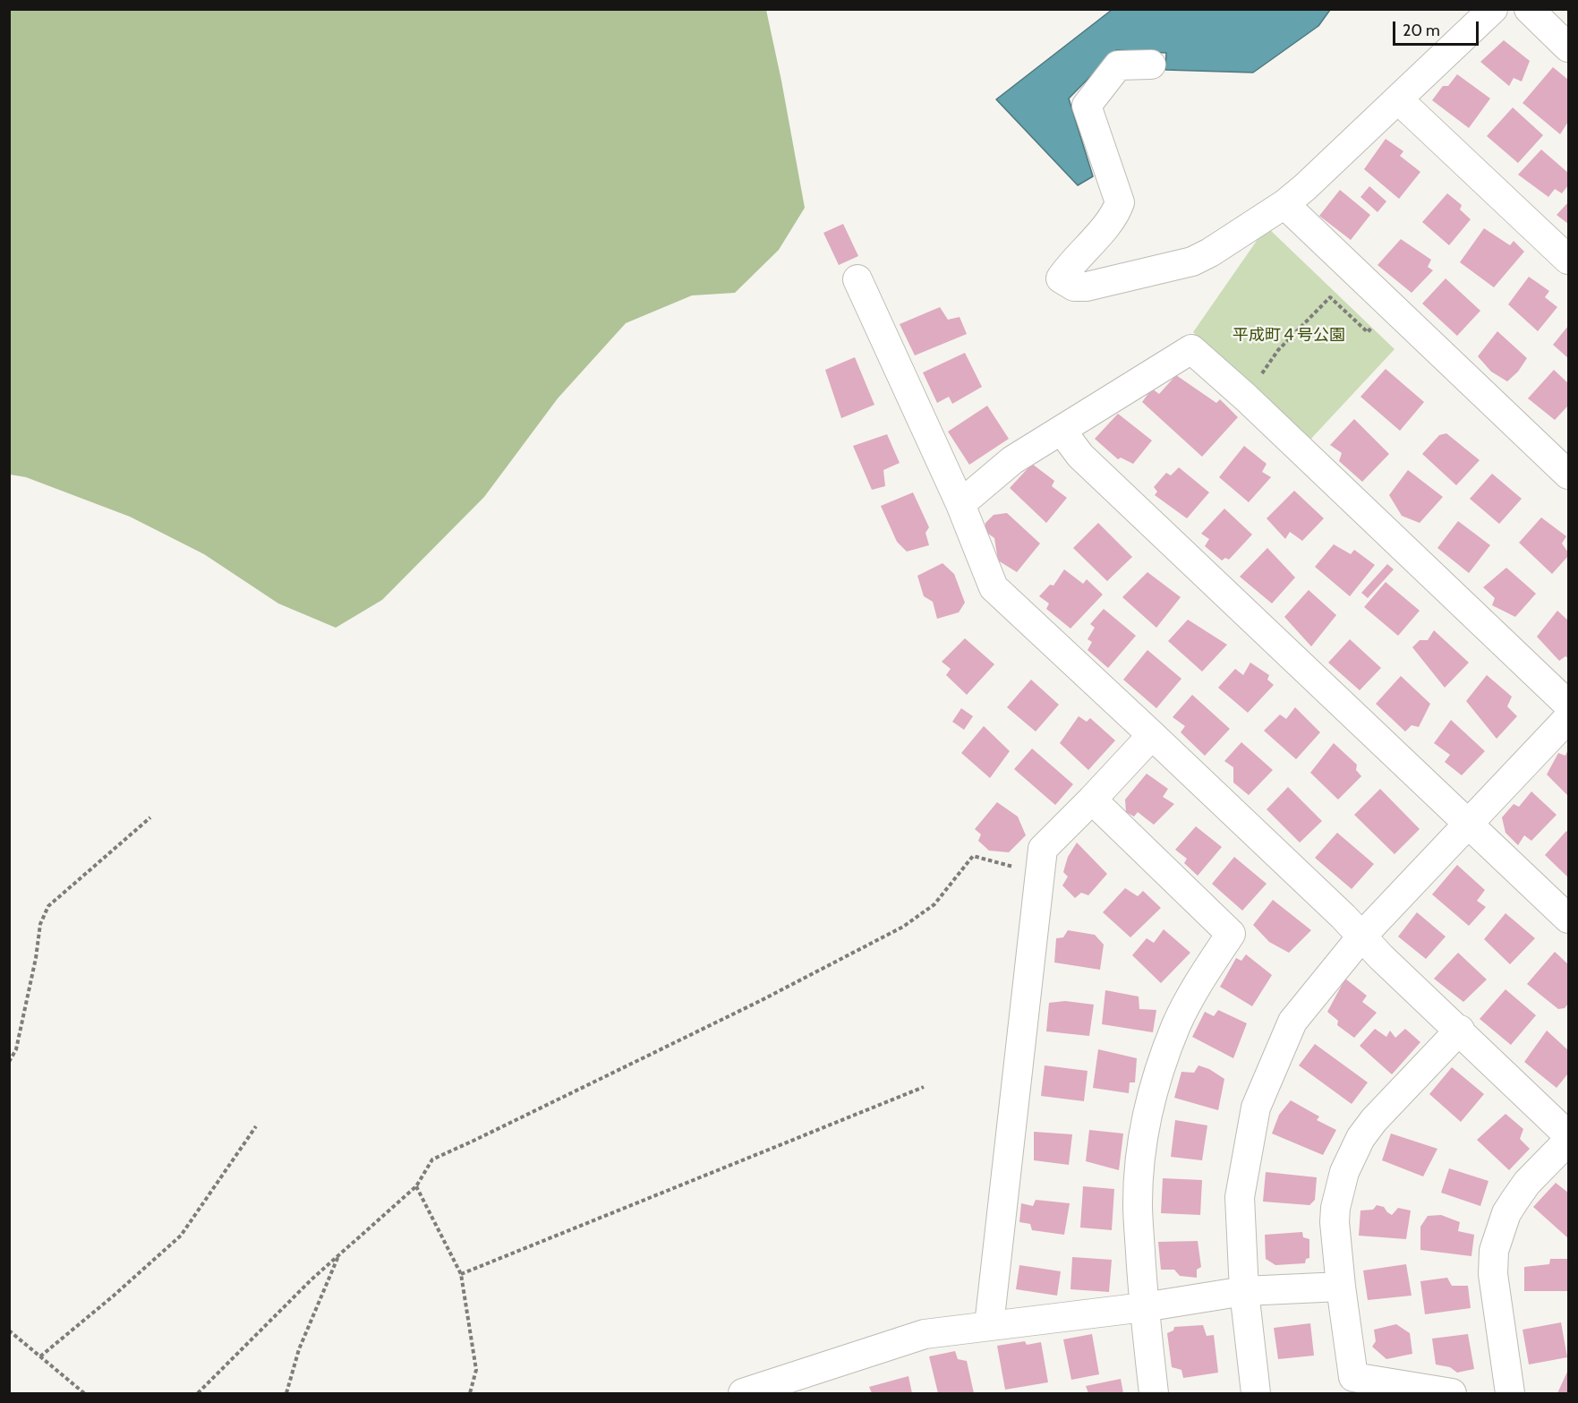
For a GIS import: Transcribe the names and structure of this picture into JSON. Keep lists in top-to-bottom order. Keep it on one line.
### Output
{"parks":["平成町４号公園"],"scale_bar":"20 m"}
